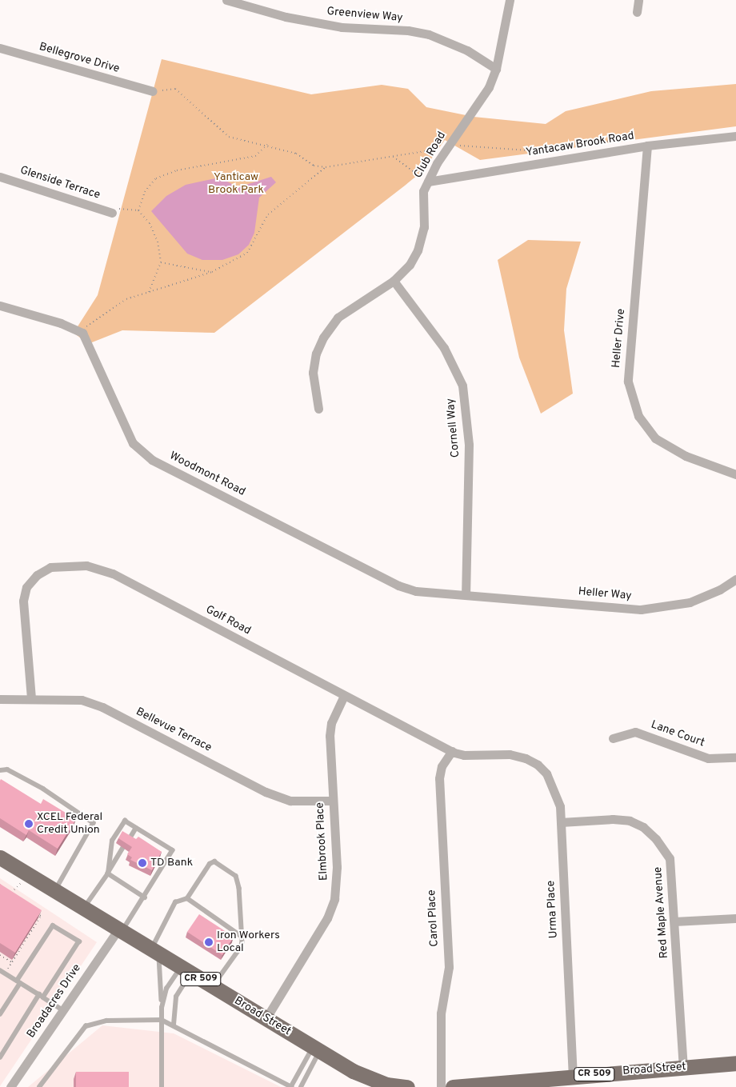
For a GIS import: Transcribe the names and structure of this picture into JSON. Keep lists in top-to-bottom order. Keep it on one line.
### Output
{"streets":{"main road":["CR 509","Broad Street"],"street":["Greenview Way","Bellegrove Drive","Yantacaw Brook Road","Club Road","Glenside Terrace","Heller Drive","Cornell Way","Woodmont Road","Heller Way","Golf Road","Bellevue Terrace","Lane Court","Elmbrook Place","Urma Place","Red Maple Avenue","Carol Place","Broadacres Drive"]},"crossings":[["Greenview Way","Club Road"],["Yantacaw Brook Road","Club Road"],["Yantacaw Brook Road","Heller Drive"],["Club Road","Cornell Way"],["Cornell Way","Woodmont Road"],["Cornell Way","Heller Way"],["Woodmont Road","Heller Way"],["Golf Road","Bellevue Terrace"],["Golf Road","Elmbrook Place"],["Golf Road","Urma Place"],["Golf Road","Carol Place"],["Bellevue Terrace","Elmbrook Place"],["Elmbrook Place","Broad Street"],["Urma Place","Red Maple Avenue"],["Urma Place","Broad Street"],["Red Maple Avenue","Broad Street"],["Broadacres Drive","Broad Street"]],"parks":["Yanticaw Brook Park"],"places":["XCEL Federal Credit Union","TD Bank","Iron Workers Local"]}
